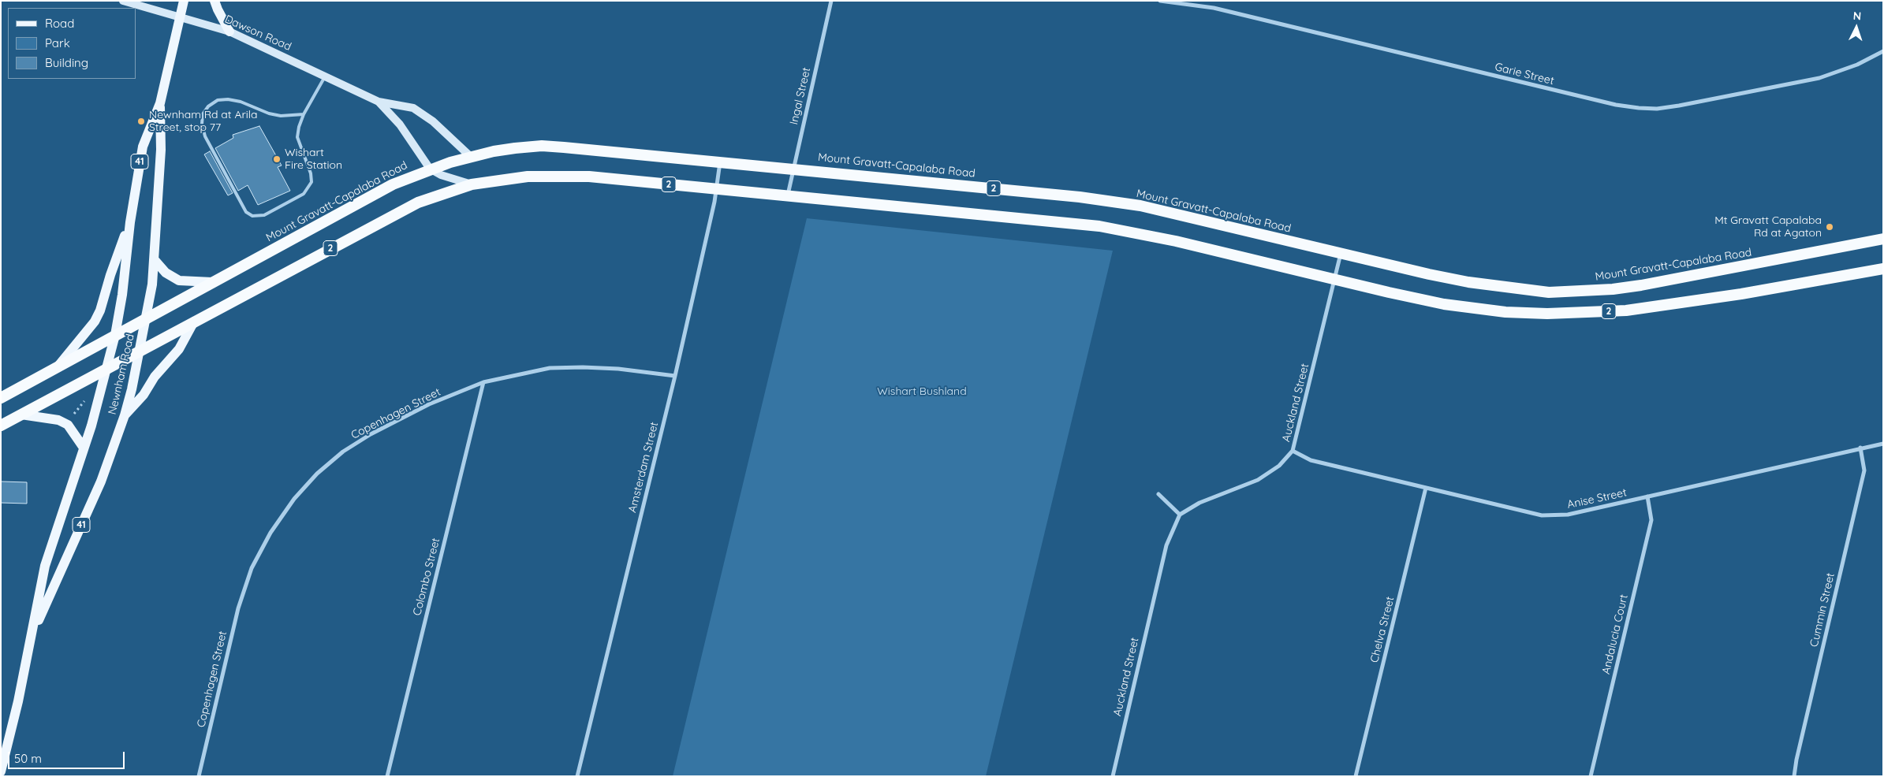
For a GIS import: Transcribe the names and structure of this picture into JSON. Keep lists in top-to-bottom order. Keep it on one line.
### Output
{"streets":{"highway":["Mount Gravatt-Capalaba Road","2"],"main road":["Dawson Road","41","Newnham Road"],"street":["Garie Street","Ingal Street","Auckland Street","Copenhagen Street","Amsterdam Street","Anise Street","Colombo Street","Cummin Street","Chelva Street","Andalucia Court"]},"crossings":[["Dawson Road","Mount Gravatt-Capalaba Road"],["Dawson Road","Newnham Road"],["Ingal Street","Mount Gravatt-Capalaba Road"],["Ingal Street","2"],["Mount Gravatt-Capalaba Road","Newnham Road"],["Mount Gravatt-Capalaba Road","Auckland Street"],["Mount Gravatt-Capalaba Road","Amsterdam Street"],["2","Newnham Road"],["2","Auckland Street"],["2","Amsterdam Street"],["Auckland Street","Anise Street"],["Copenhagen Street","Amsterdam Street"],["Copenhagen Street","Colombo Street"],["Anise Street","Cummin Street"],["Anise Street","Chelva Street"],["Anise Street","Andalucia Court"]],"parks":["Wishart Bushland"],"places":["Newnham Rd at Arila Street, stop 77","Wishart Fire Station","Mt Gravatt Capalaba Rd at Agaton"],"legend":["Road","Park","Building"],"scale_bar":"50 m","north":"top"}
